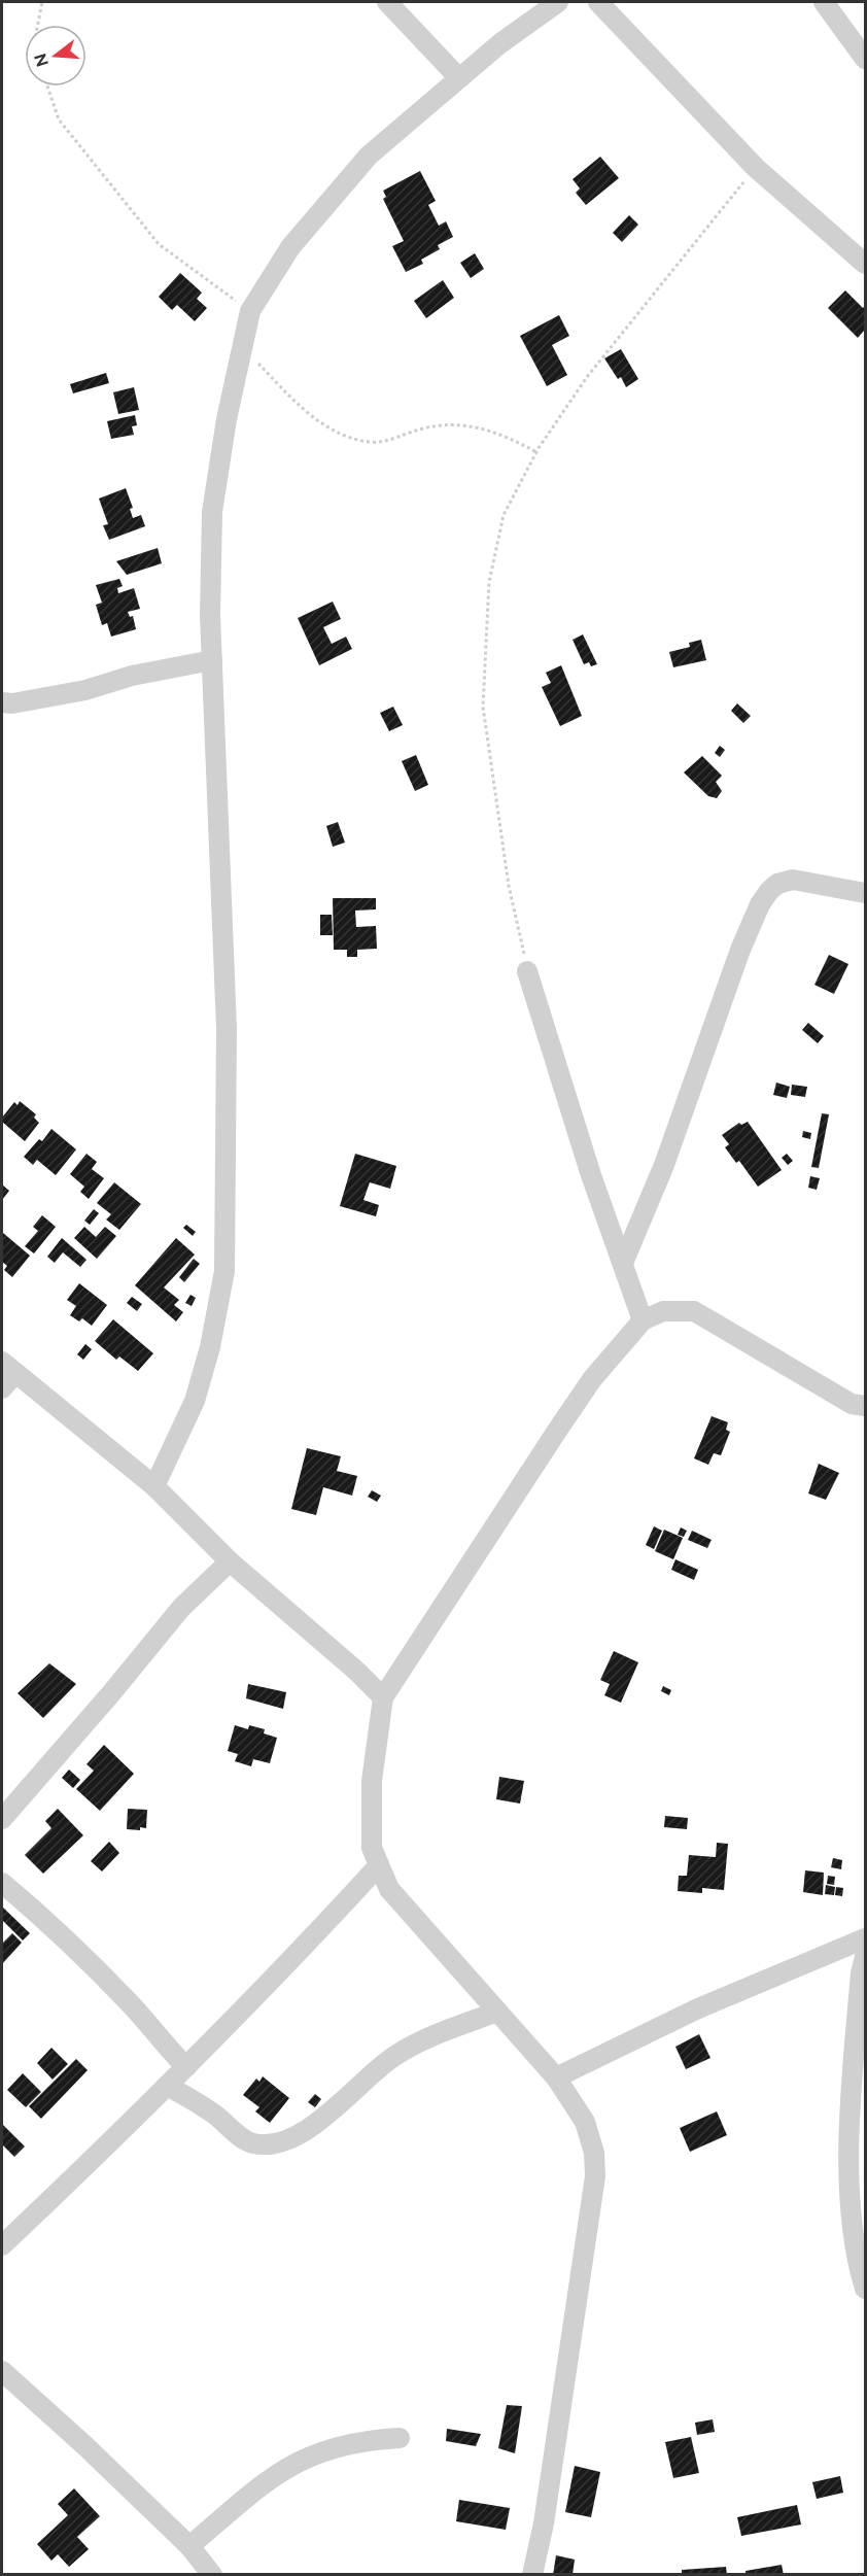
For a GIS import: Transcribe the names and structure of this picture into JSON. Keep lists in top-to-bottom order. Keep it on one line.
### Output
{"north":"left"}
